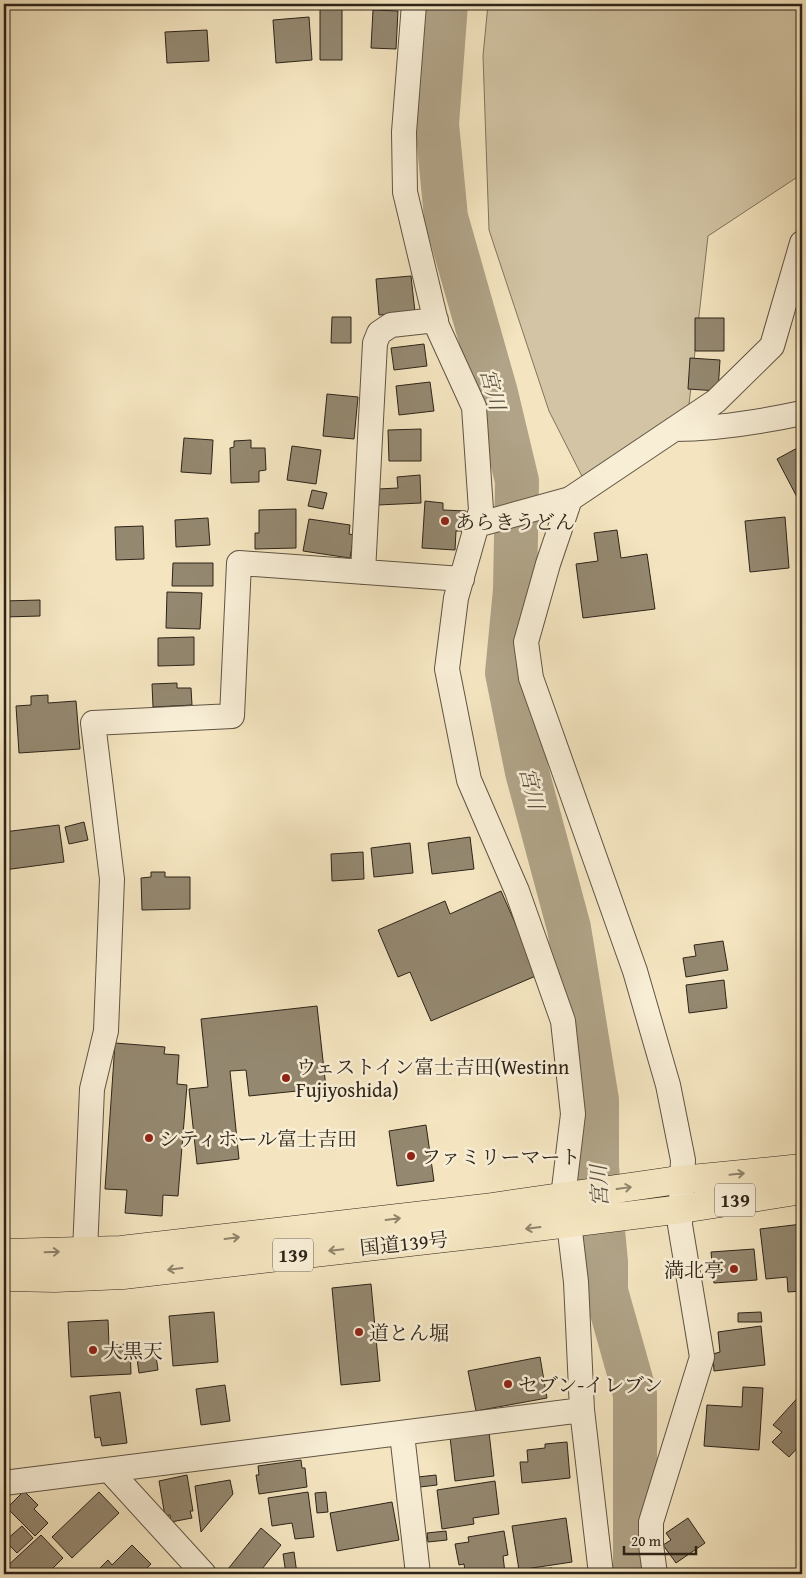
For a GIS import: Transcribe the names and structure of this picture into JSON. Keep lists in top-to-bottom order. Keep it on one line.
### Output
{"streets":{"highway":["139","国道139号"]},"water":["宮川"],"places":["あらきうどん","ウェストイン富士吉田(Westinn Fujiyoshida)","シティホール富士吉田","ファミリーマート","満北亭","道とん堀","大黒天","セブン-イレブン"],"scale_bar":"20 m"}
